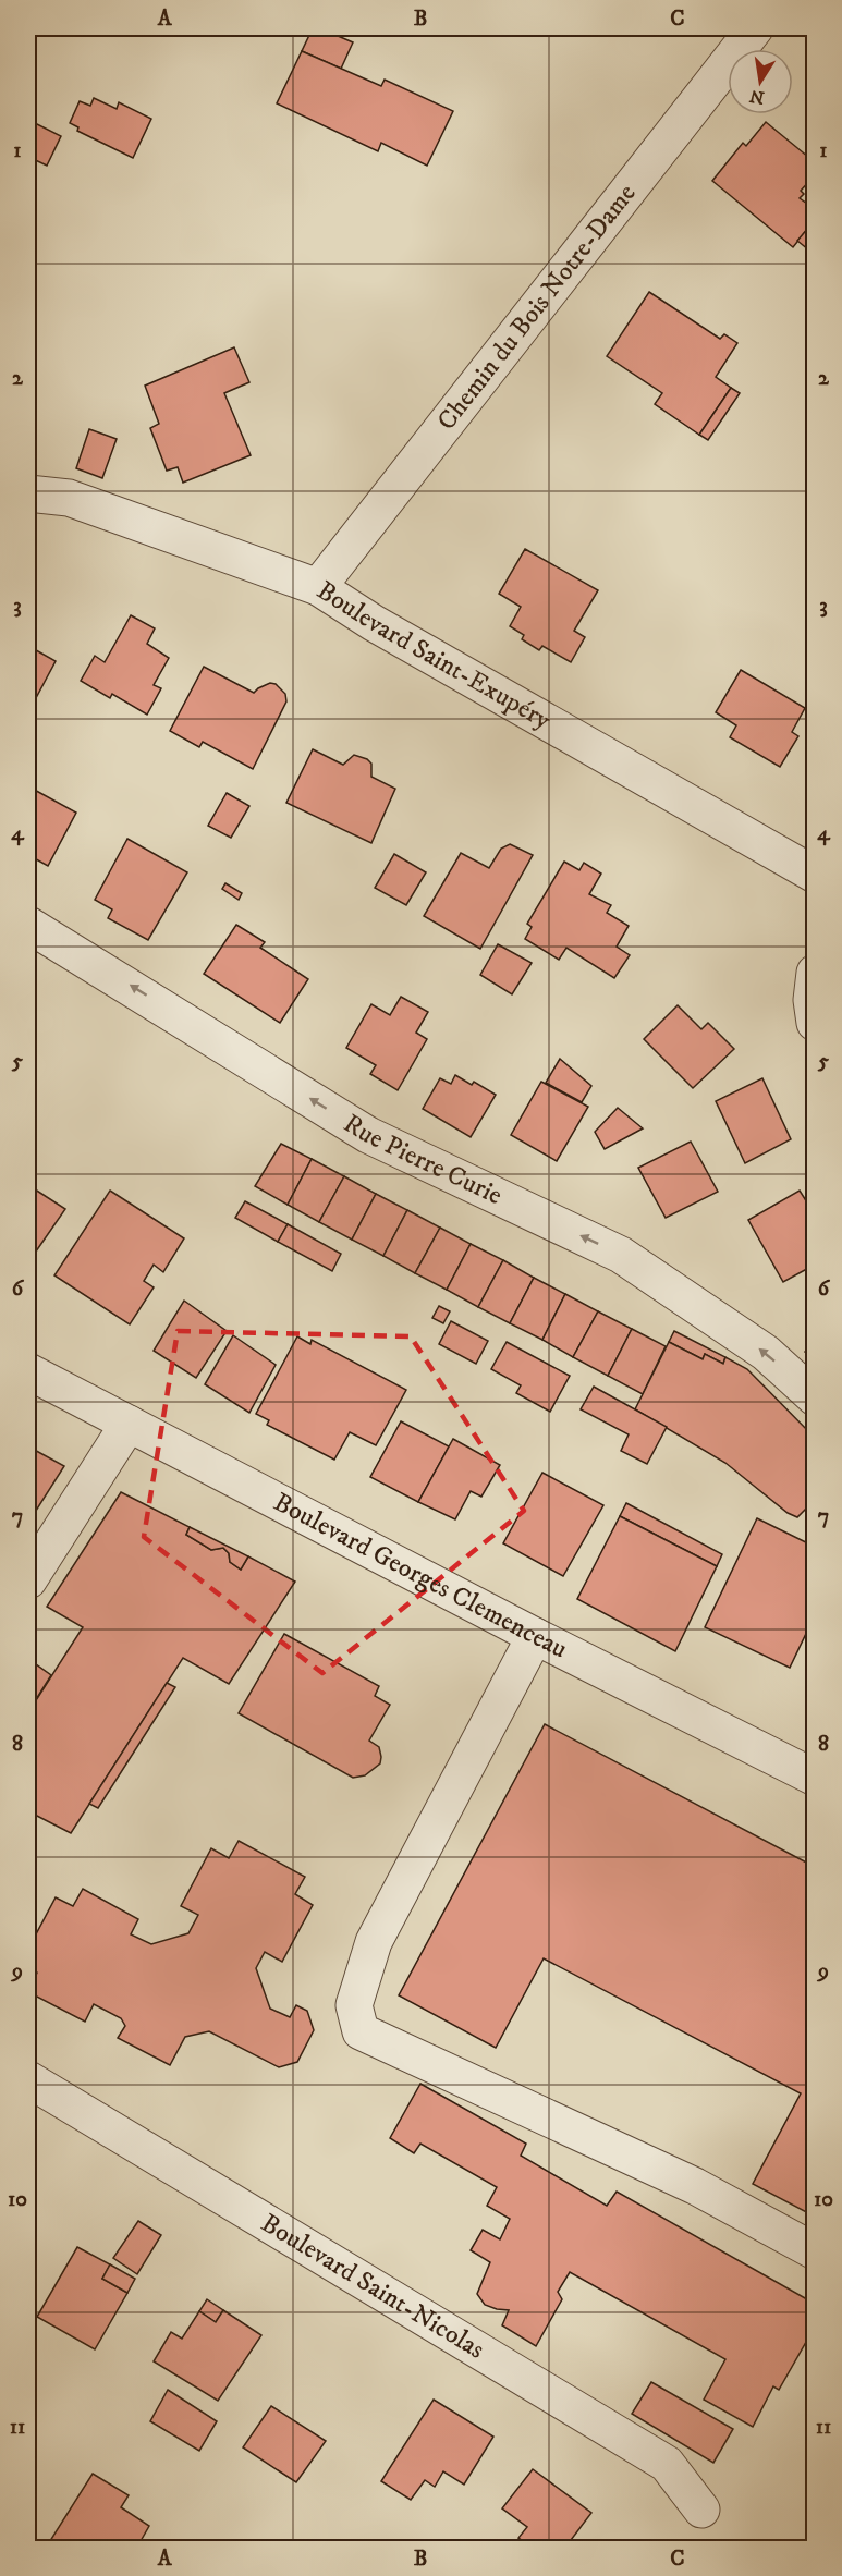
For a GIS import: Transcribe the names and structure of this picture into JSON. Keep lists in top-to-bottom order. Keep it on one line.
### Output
{"streets":{"street":["Chemin du Bois Notre-Dame","Boulevard Saint-Exupéry","Rue Pierre Curie","Boulevard Georges Clemenceau","Boulevard Saint-Nicolas"]},"crossings":[["Chemin du Bois Notre-Dame","Boulevard Saint-Exupéry"]],"one_way":["Rue Pierre Curie"],"north":"bottom","grid":{"columns":["A","B","C"],"rows":["1","2","3","4","5","6","7","8","9","10","11"]}}
